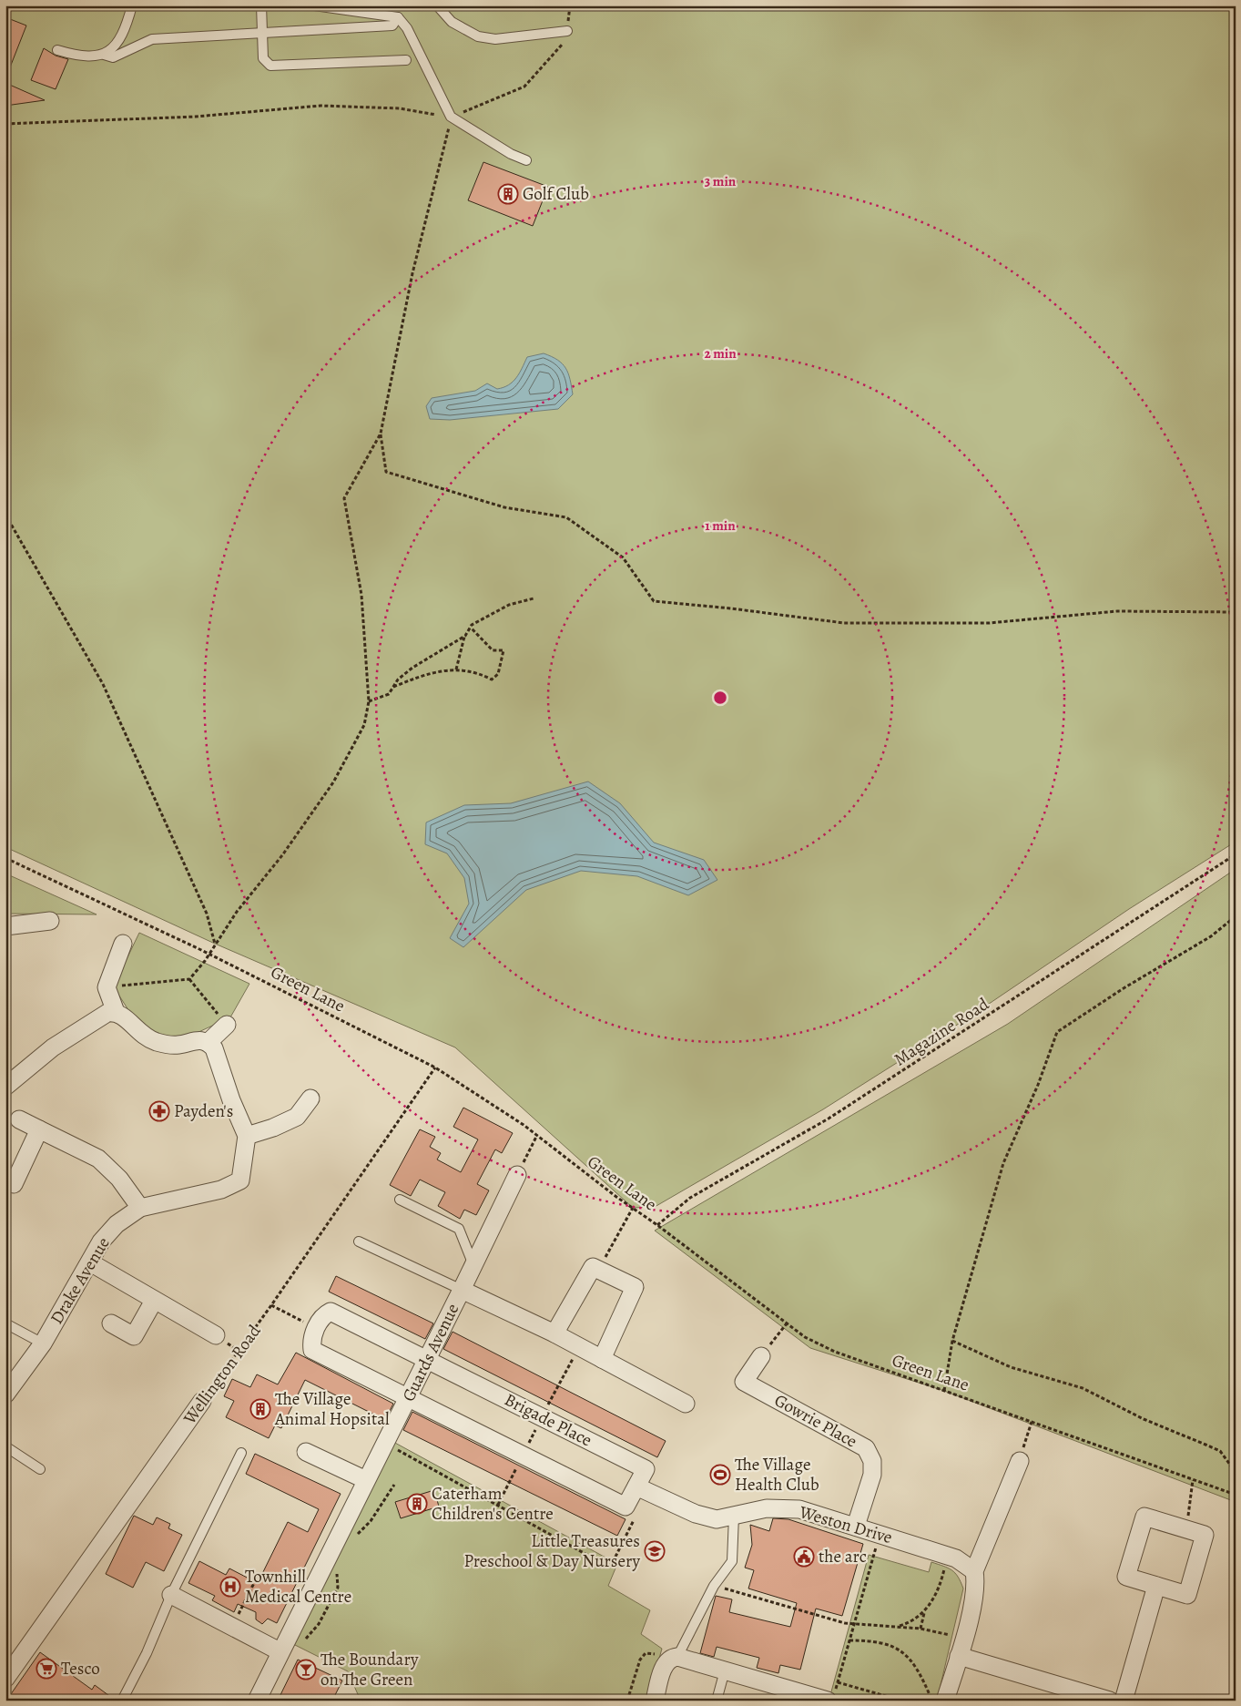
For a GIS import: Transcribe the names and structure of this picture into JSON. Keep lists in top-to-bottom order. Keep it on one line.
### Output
{"streets":{"street":["Drake Avenue","Guards Avenue","Wellington Road","Brigade Place","Gowrie Place","Weston Drive"],"path":["Green Lane","Magazine Road"]},"crossings":[["Green Lane","Magazine Road"],["Green Lane","Wellington Road"],["Guards Avenue","Brigade Place"],["Brigade Place","Weston Drive"],["Gowrie Place","Weston Drive"]],"places":{"building":["Golf Club","The Village Animal Hopsital","Caterham Children's Centre"],"pharmacy":["Payden's"],"sports":["The Village Health Club"],"school or university":["Little Treasures Preschool & Day Nursery"],"public building":["the arc"],"hospital":["Townhill Medical Centre"],"supermarket":["Tesco"],"bar":["The Boundary on The Green"]},"rings":["3 min","2 min","1 min"]}
